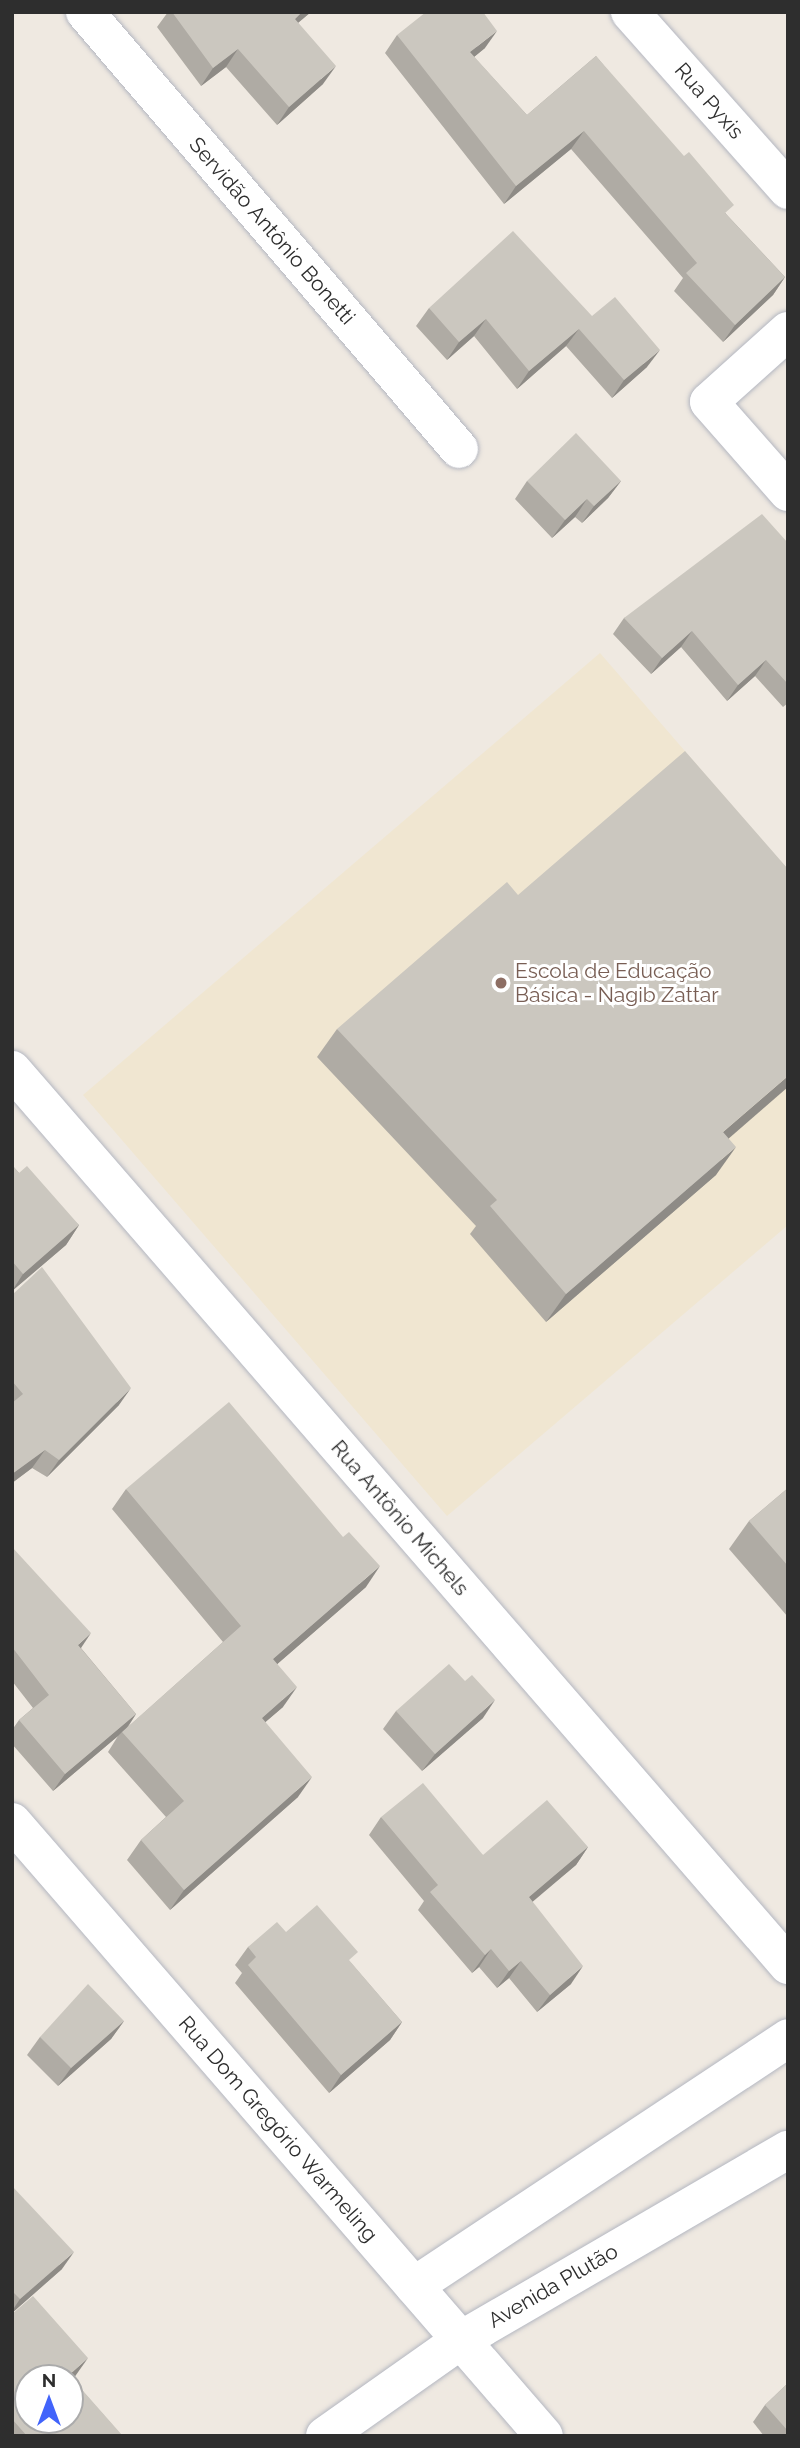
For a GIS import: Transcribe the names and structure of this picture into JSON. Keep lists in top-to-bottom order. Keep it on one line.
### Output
{"streets":{"street":["Rua Pyxis","Servidão Antônio Bonetti","Rua Antônio Michels","Rua Dom Gregório Warmeling","Avenida Plutão"]},"crossings":[["Rua Dom Gregório Warmeling","Avenida Plutão"]],"places":["Escola de Educação Básica - Nagib Zattar"],"north":"top"}
